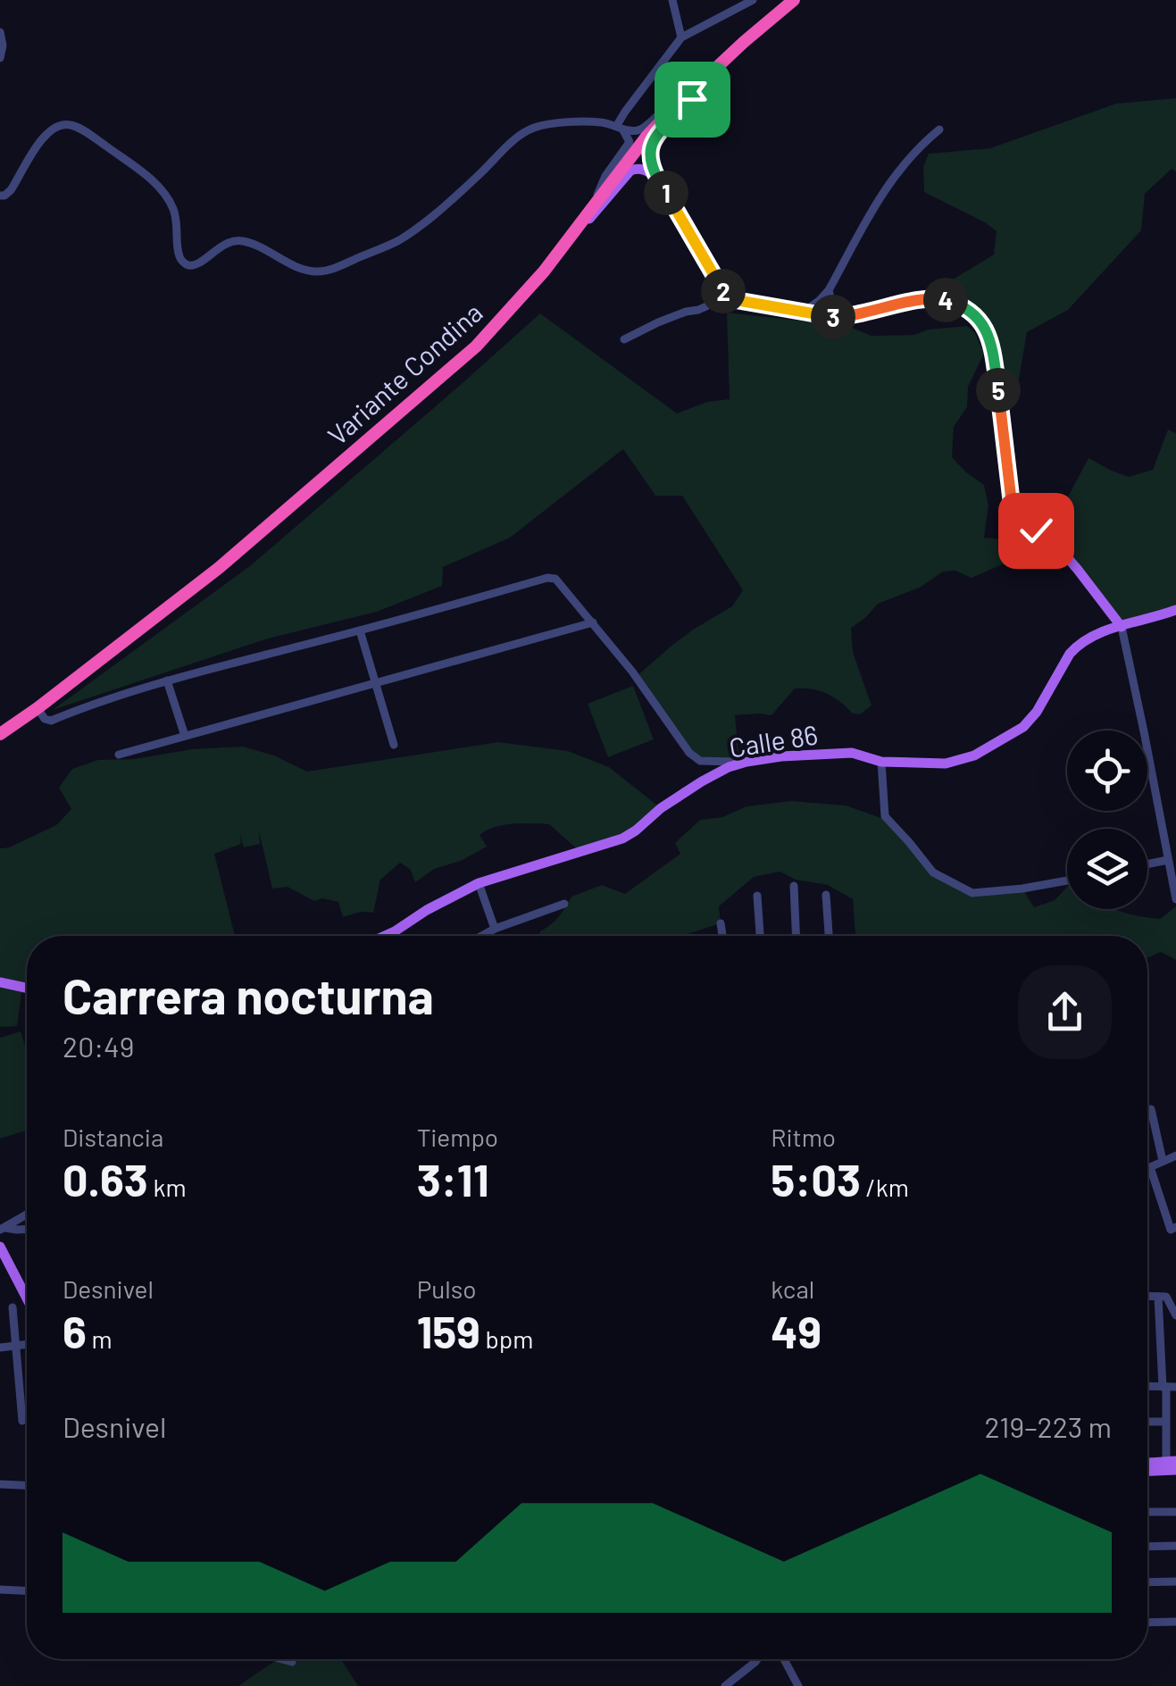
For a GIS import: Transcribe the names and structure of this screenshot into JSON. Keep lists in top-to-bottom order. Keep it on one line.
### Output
{"streets":{"highway":["Variante Condina"],"main road":["Calle 86"]},"page":{"pins":["1","2","4","3","5"],"heading":["Carrera nocturna","20:49"],"stats":[["Distancia","0.63 km"],["Tiempo","3:11"],["Ritmo","5:03 /km"],["Desnivel","6 m"],["Pulso","159 bpm"],["kcal","49"]],"chart":["Desnivel","219–223 m"]}}
